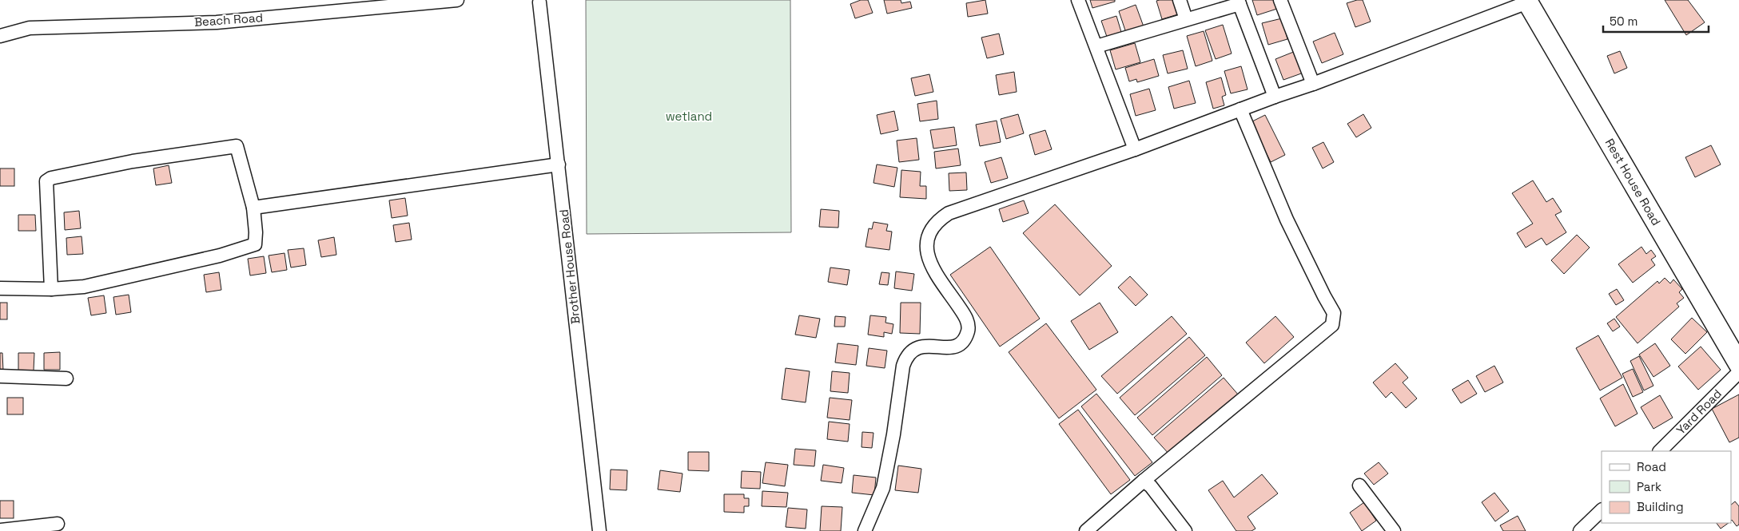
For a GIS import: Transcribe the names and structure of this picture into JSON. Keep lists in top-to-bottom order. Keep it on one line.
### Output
{"streets":{"main road":["Rest House Road"],"street":["Beach Road","Brother House Road","Yard Road"]},"parks":["wetland"],"legend":["Road","Park","Building"],"scale_bar":"50 m"}
